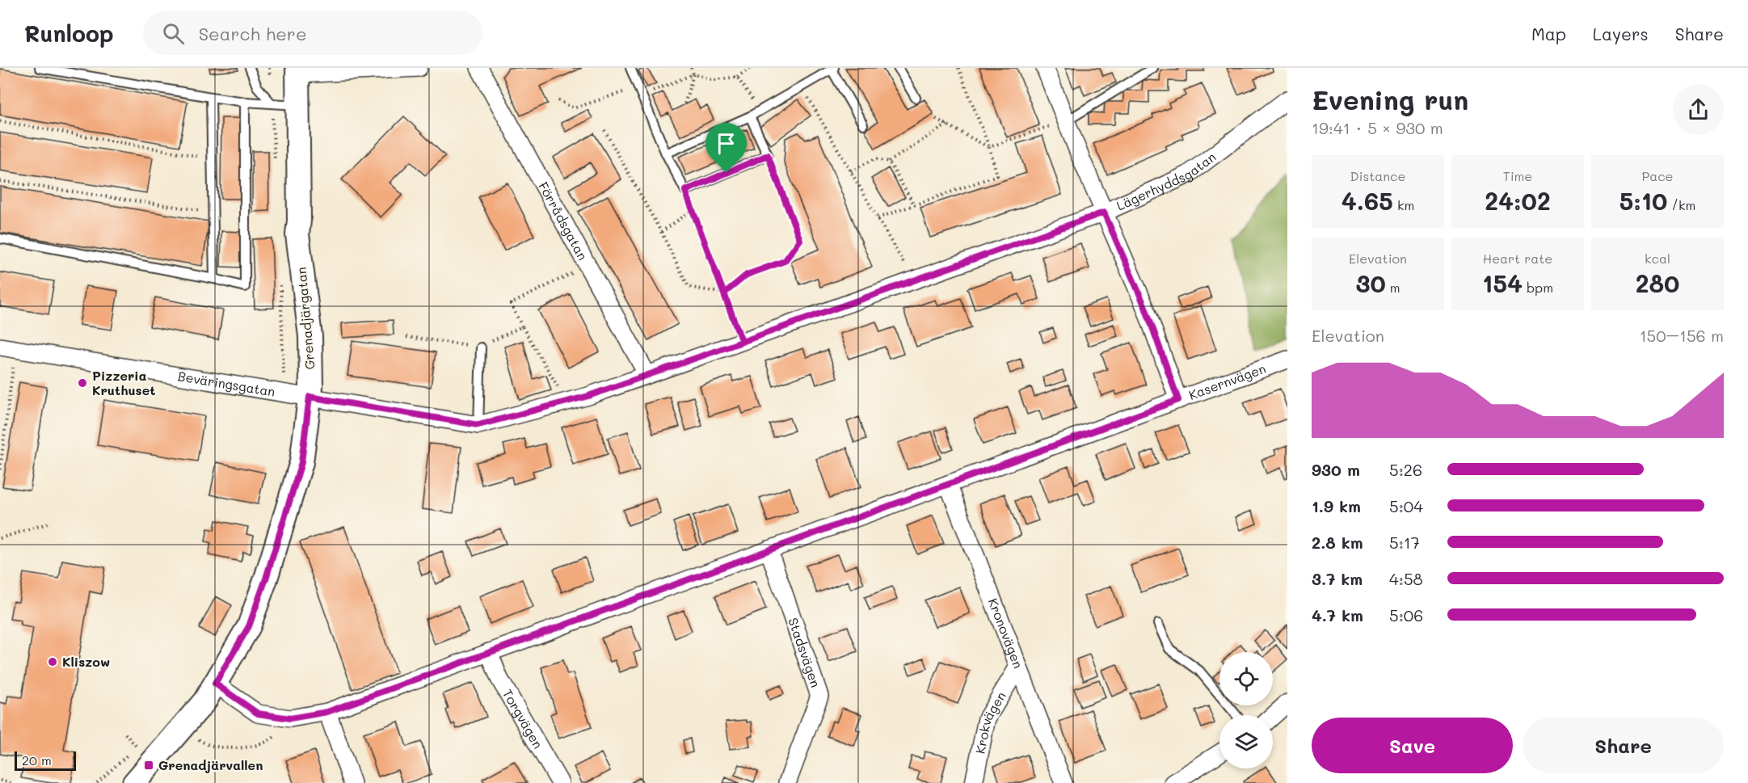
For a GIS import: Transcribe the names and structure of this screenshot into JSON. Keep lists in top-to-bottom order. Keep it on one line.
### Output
{"streets":{"street":["Lägerhyddsgatan","Förrådsgatan","Grenadjärgatan","Kasernvägen","Beväringsgatan","Kronovägen","Stadsvägen","Torgvägen","Krokvägen"]},"crossings":[["Lägerhyddsgatan","Förrådsgatan"],["Lägerhyddsgatan","Grenadjärgatan"],["Lägerhyddsgatan","Beväringsgatan"],["Grenadjärgatan","Kasernvägen"],["Grenadjärgatan","Beväringsgatan"],["Kasernvägen","Kronovägen"],["Kasernvägen","Stadsvägen"],["Kasernvägen","Torgvägen"],["Kronovägen","Krokvägen"]],"places":{"other":["Pizzeria Kruthuset","Kliszow"],"transit":["Grenadjärvallen"]},"scale_bar":"20 m","page":{"header":"Runloop","search":"Search here","nav":["Map","Layers","Share"],"heading":["Evening run","19:41 · 5 × 930 m"],"stats":[["Distance","4.65 km"],["Time","24:02"],["Pace","5:10 /km"],["Elevation","30 m"],["Heart rate","154 bpm"],["kcal","280"]],"chart":["Elevation","150–156 m"],"list":[{"name":"930 m","note":"5:26"},{"name":"1.9 km","note":"5:04"},{"name":"2.8 km","note":"5:17"},{"name":"3.7 km","note":"4:58"},{"name":"4.7 km","note":"5:06"}],"buttons":["Save","Share"],"scale":"20 m"}}
